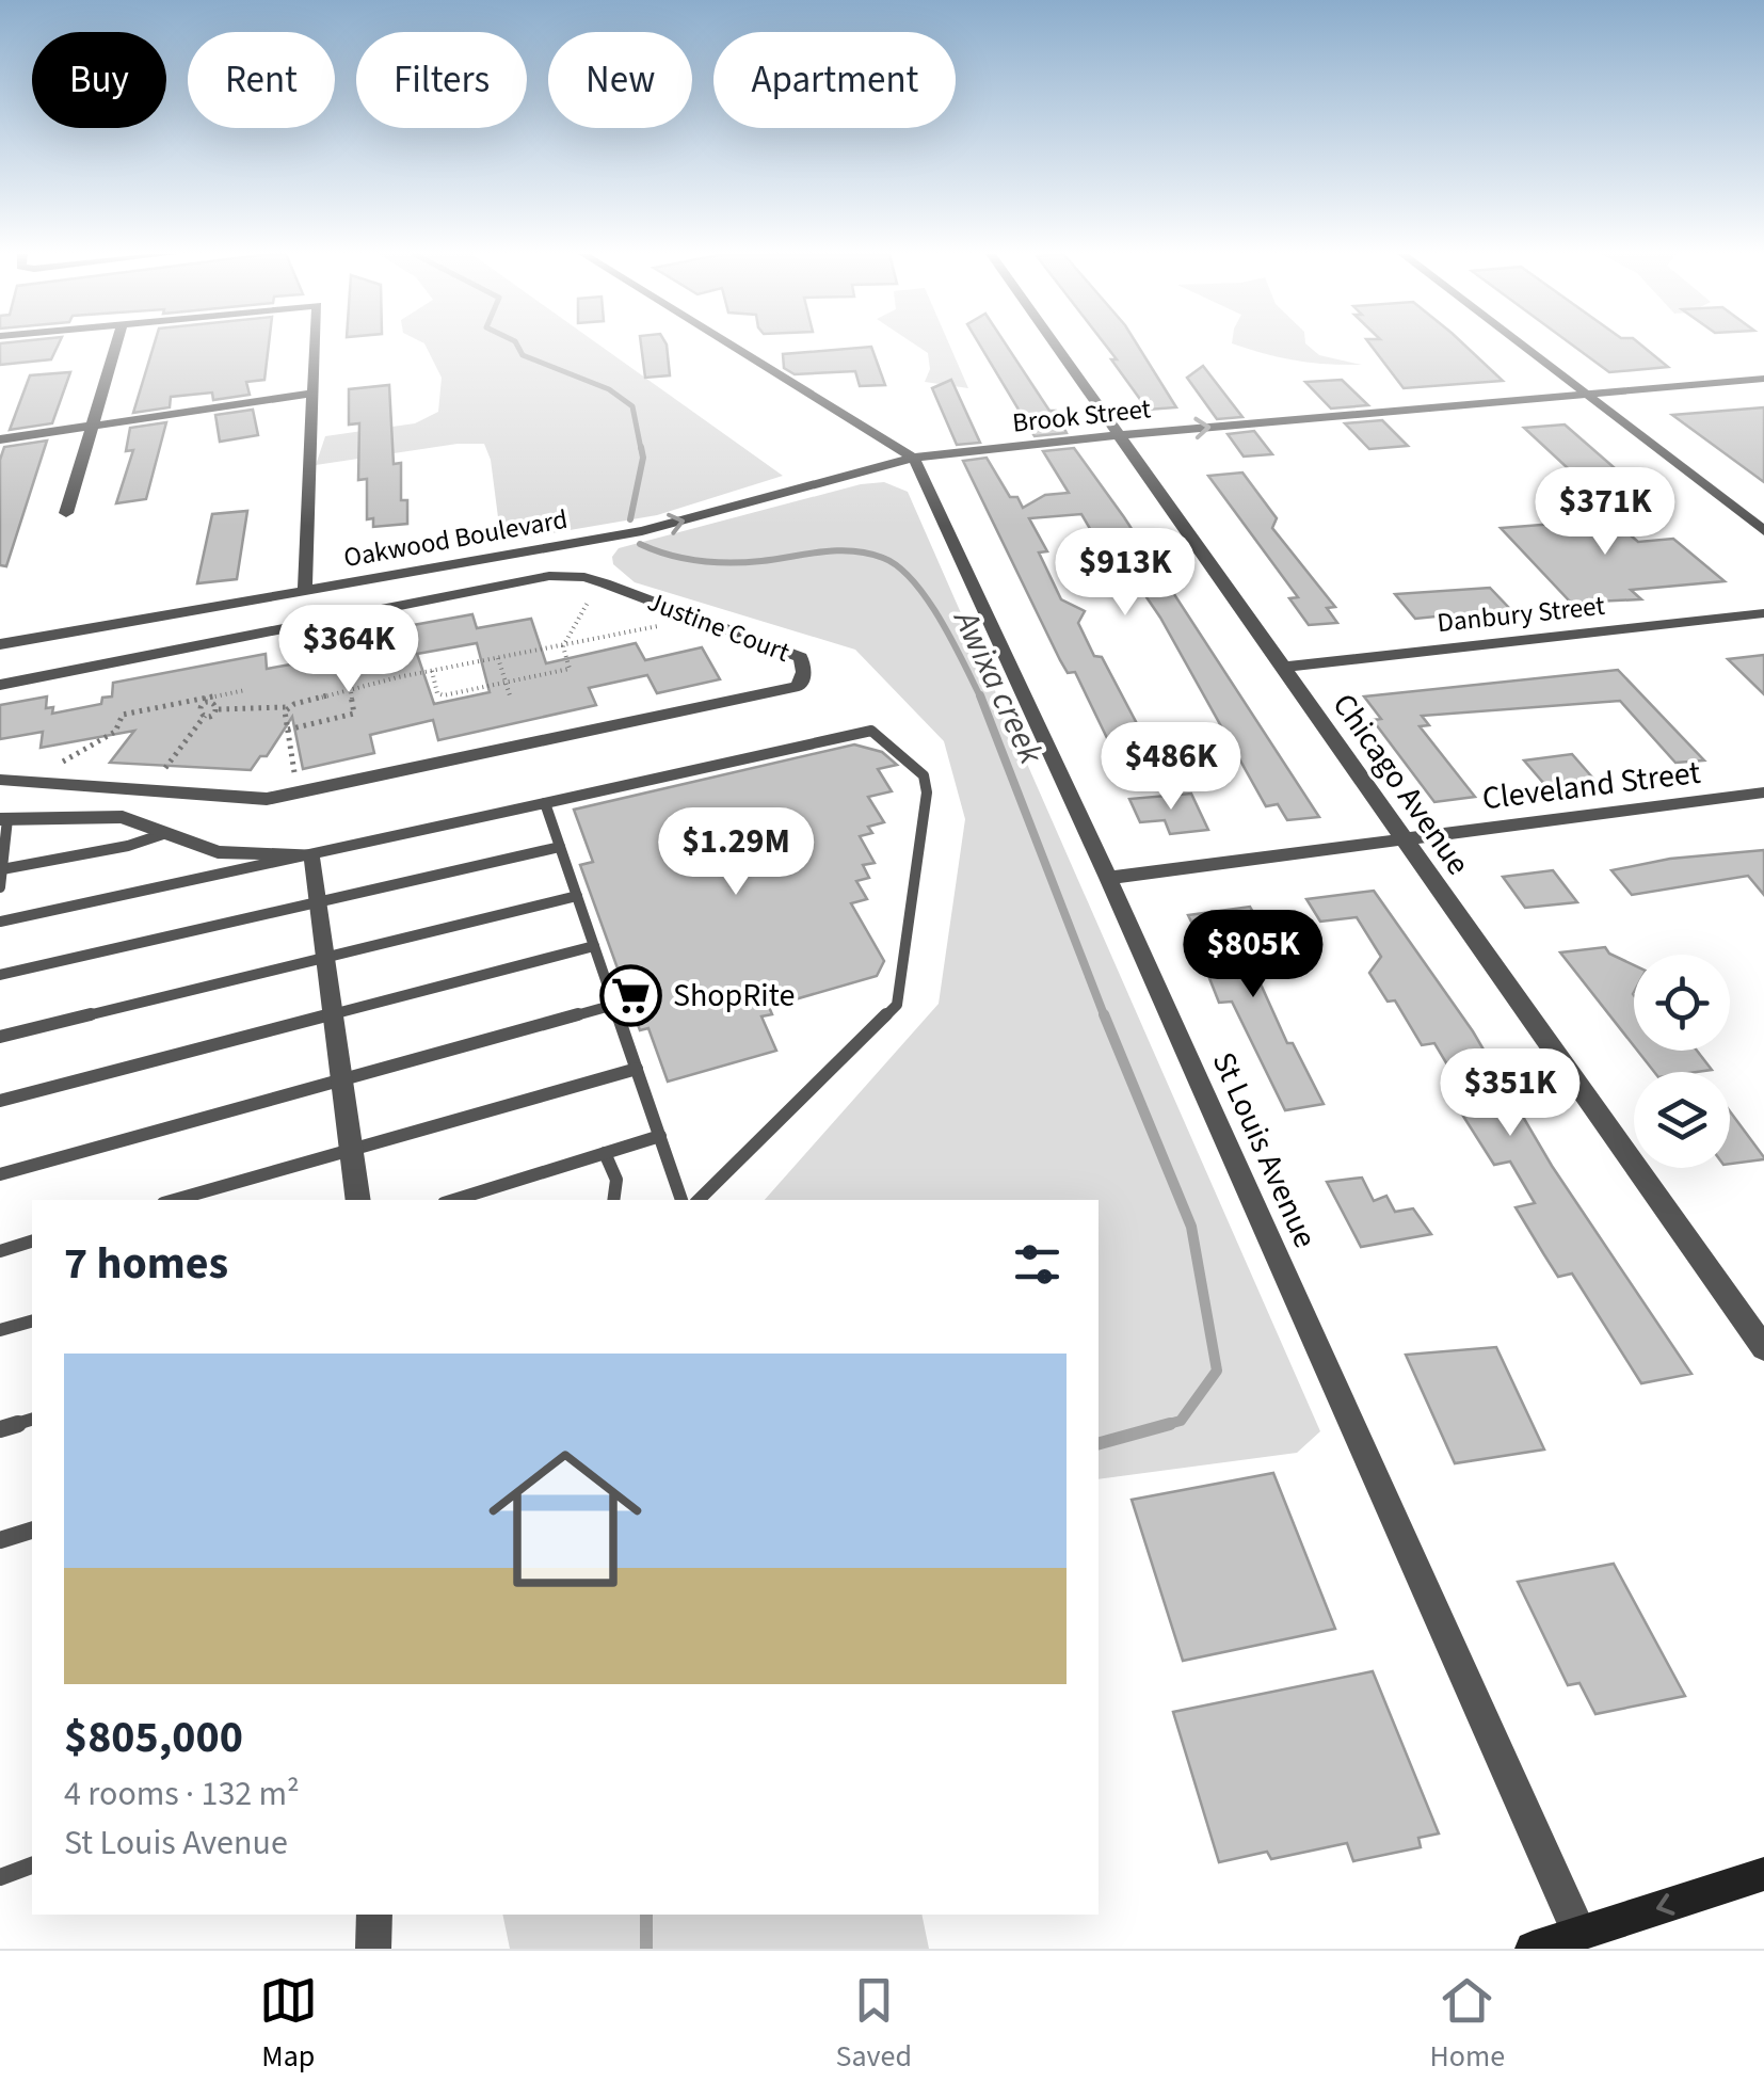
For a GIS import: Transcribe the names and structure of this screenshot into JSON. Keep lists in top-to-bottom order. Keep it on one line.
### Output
{"streets":{"street":["Brook Street","Oakwood Boulevard","Danbury Street","Justine Court","Chicago Avenue","Cleveland Street","St Louis Avenue"]},"crossings":[["Brook Street","Oakwood Boulevard"],["Brook Street","Chicago Avenue"],["Brook Street","St Louis Avenue"],["Oakwood Boulevard","St Louis Avenue"],["Danbury Street","Chicago Avenue"],["Chicago Avenue","Cleveland Street"],["Cleveland Street","St Louis Avenue"]],"one_way":["Brook Street","Oakwood Boulevard"],"water":["Awixa creek"],"places":{"supermarket":["ShopRite"]},"page":{"chip":["Buy","Rent","Filters","New","Apartment"],"price":["$371K","$913K","$364K","$486K","$1.29M","$805K","$351K"],"heading":"7 homes","list":[{"name":"$805,000","note":"4 rooms · 132 m² · St Louis Avenue"}],"tabs":["Map","Saved","Home"]}}
